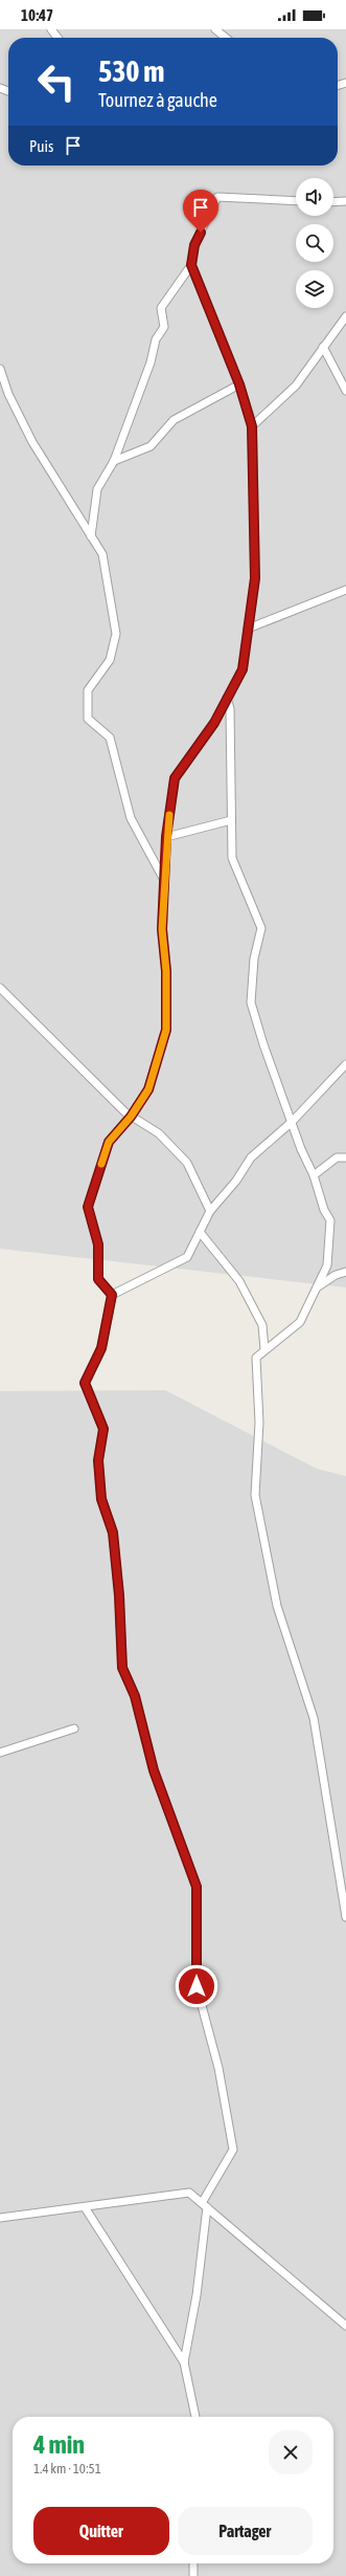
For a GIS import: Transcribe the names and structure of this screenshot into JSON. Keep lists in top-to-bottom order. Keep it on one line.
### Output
{"page":{"status":"10:47","turn":["530 m","Tournez à gauche"],"then":"Puis","heading":["4 min","1.4 km · 10:51"],"buttons":["Quitter","Partager"]}}
